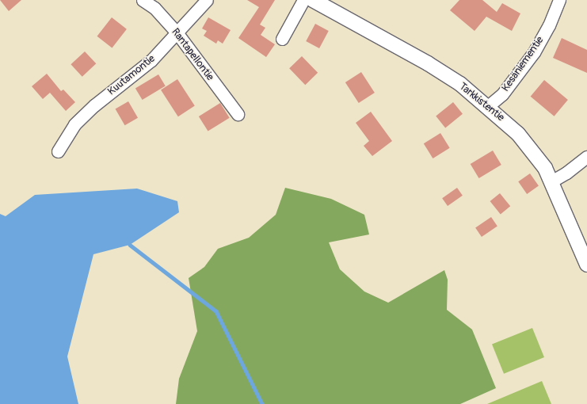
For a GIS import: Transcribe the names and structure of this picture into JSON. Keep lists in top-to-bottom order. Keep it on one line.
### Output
{"streets":{"street":["Rantapellontie","Kesäniementie","Kuutamontie","Tarkkistentie"]},"crossings":[["Rantapellontie","Kuutamontie"],["Kesäniementie","Tarkkistentie"]]}
